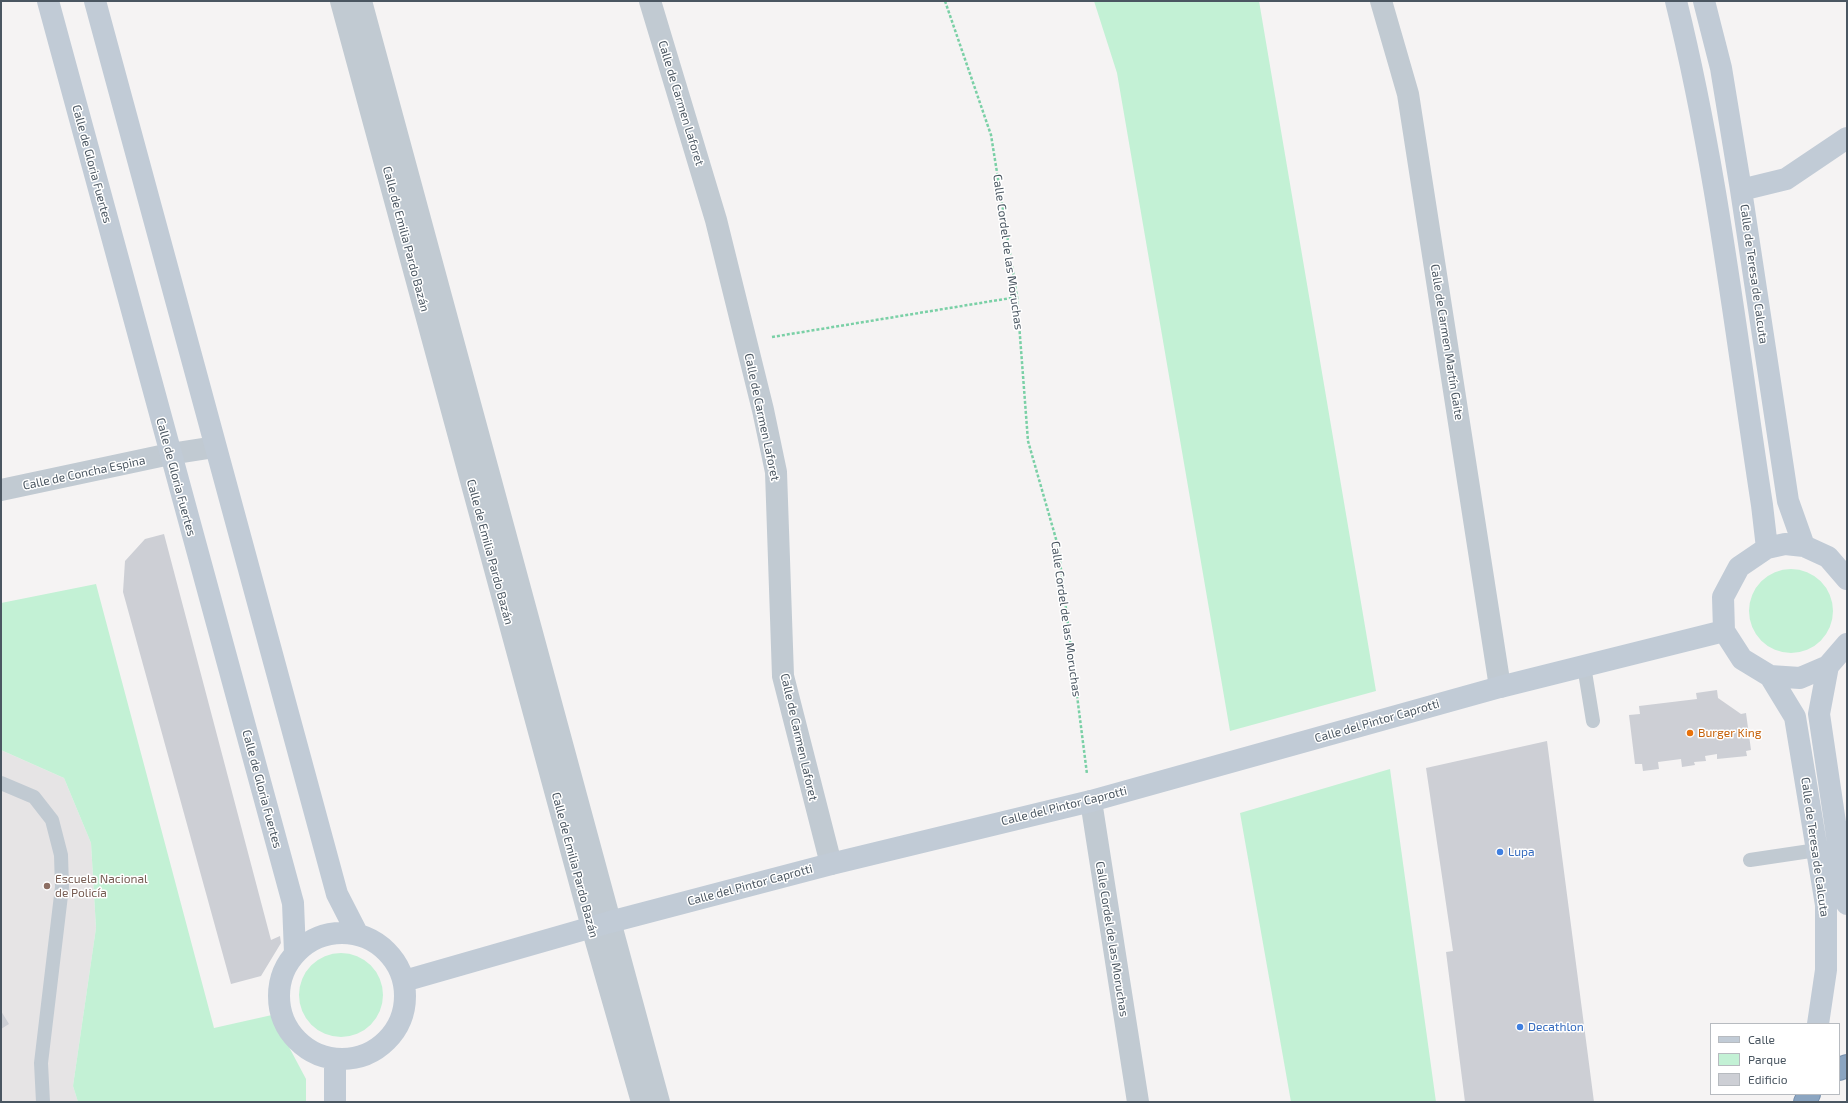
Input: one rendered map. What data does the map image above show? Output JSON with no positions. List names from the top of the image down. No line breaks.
{"streets":{"street":["Calle de Carmen Laforet","Calle de Gloria Fuertes","Calle de Emilia Pardo Bazán","Calle Cordel de las Moruchas","Calle de Teresa de Calcuta","Calle de Carmen Martín Gaite","Calle de Concha Espina","Calle del Pintor Caprotti"]},"crossings":[["Calle de Carmen Laforet","Calle del Pintor Caprotti"],["Calle de Gloria Fuertes","Calle de Concha Espina"],["Calle de Gloria Fuertes","Calle del Pintor Caprotti"],["Calle de Emilia Pardo Bazán","Calle del Pintor Caprotti"],["Calle Cordel de las Moruchas","Calle del Pintor Caprotti"],["Calle de Carmen Martín Gaite","Calle del Pintor Caprotti"]],"places":["Burger King","Lupa","Escuela Nacional de Policía","Decathlon"],"legend":["Calle","Parque","Edificio"]}
